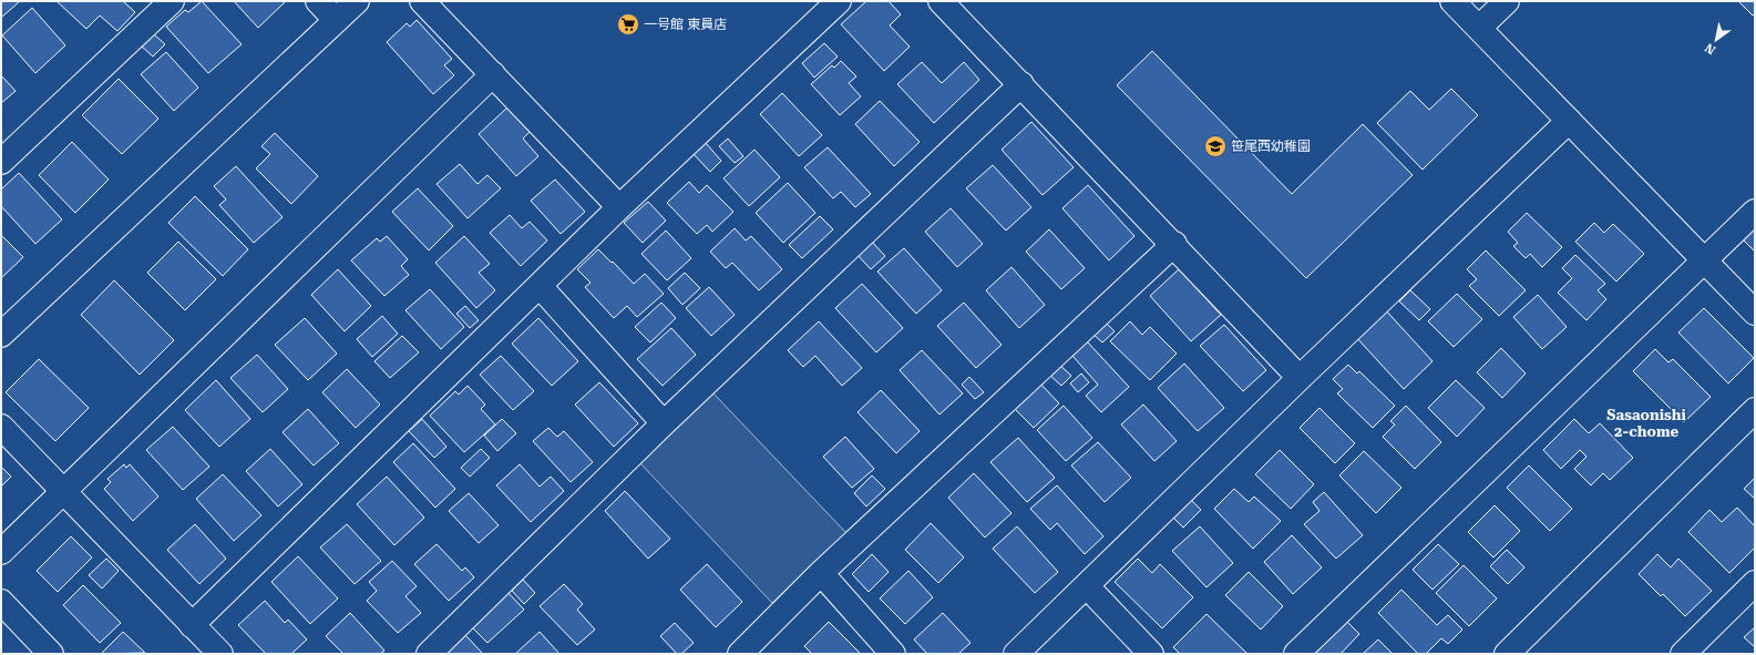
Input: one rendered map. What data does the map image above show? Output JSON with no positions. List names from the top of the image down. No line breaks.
{"districts":["Sasaonishi 2-chome"],"places":{"supermarket":["一号館 東員店"],"school or university":["笹尾西幼稚園"]},"north":"bottom left"}
